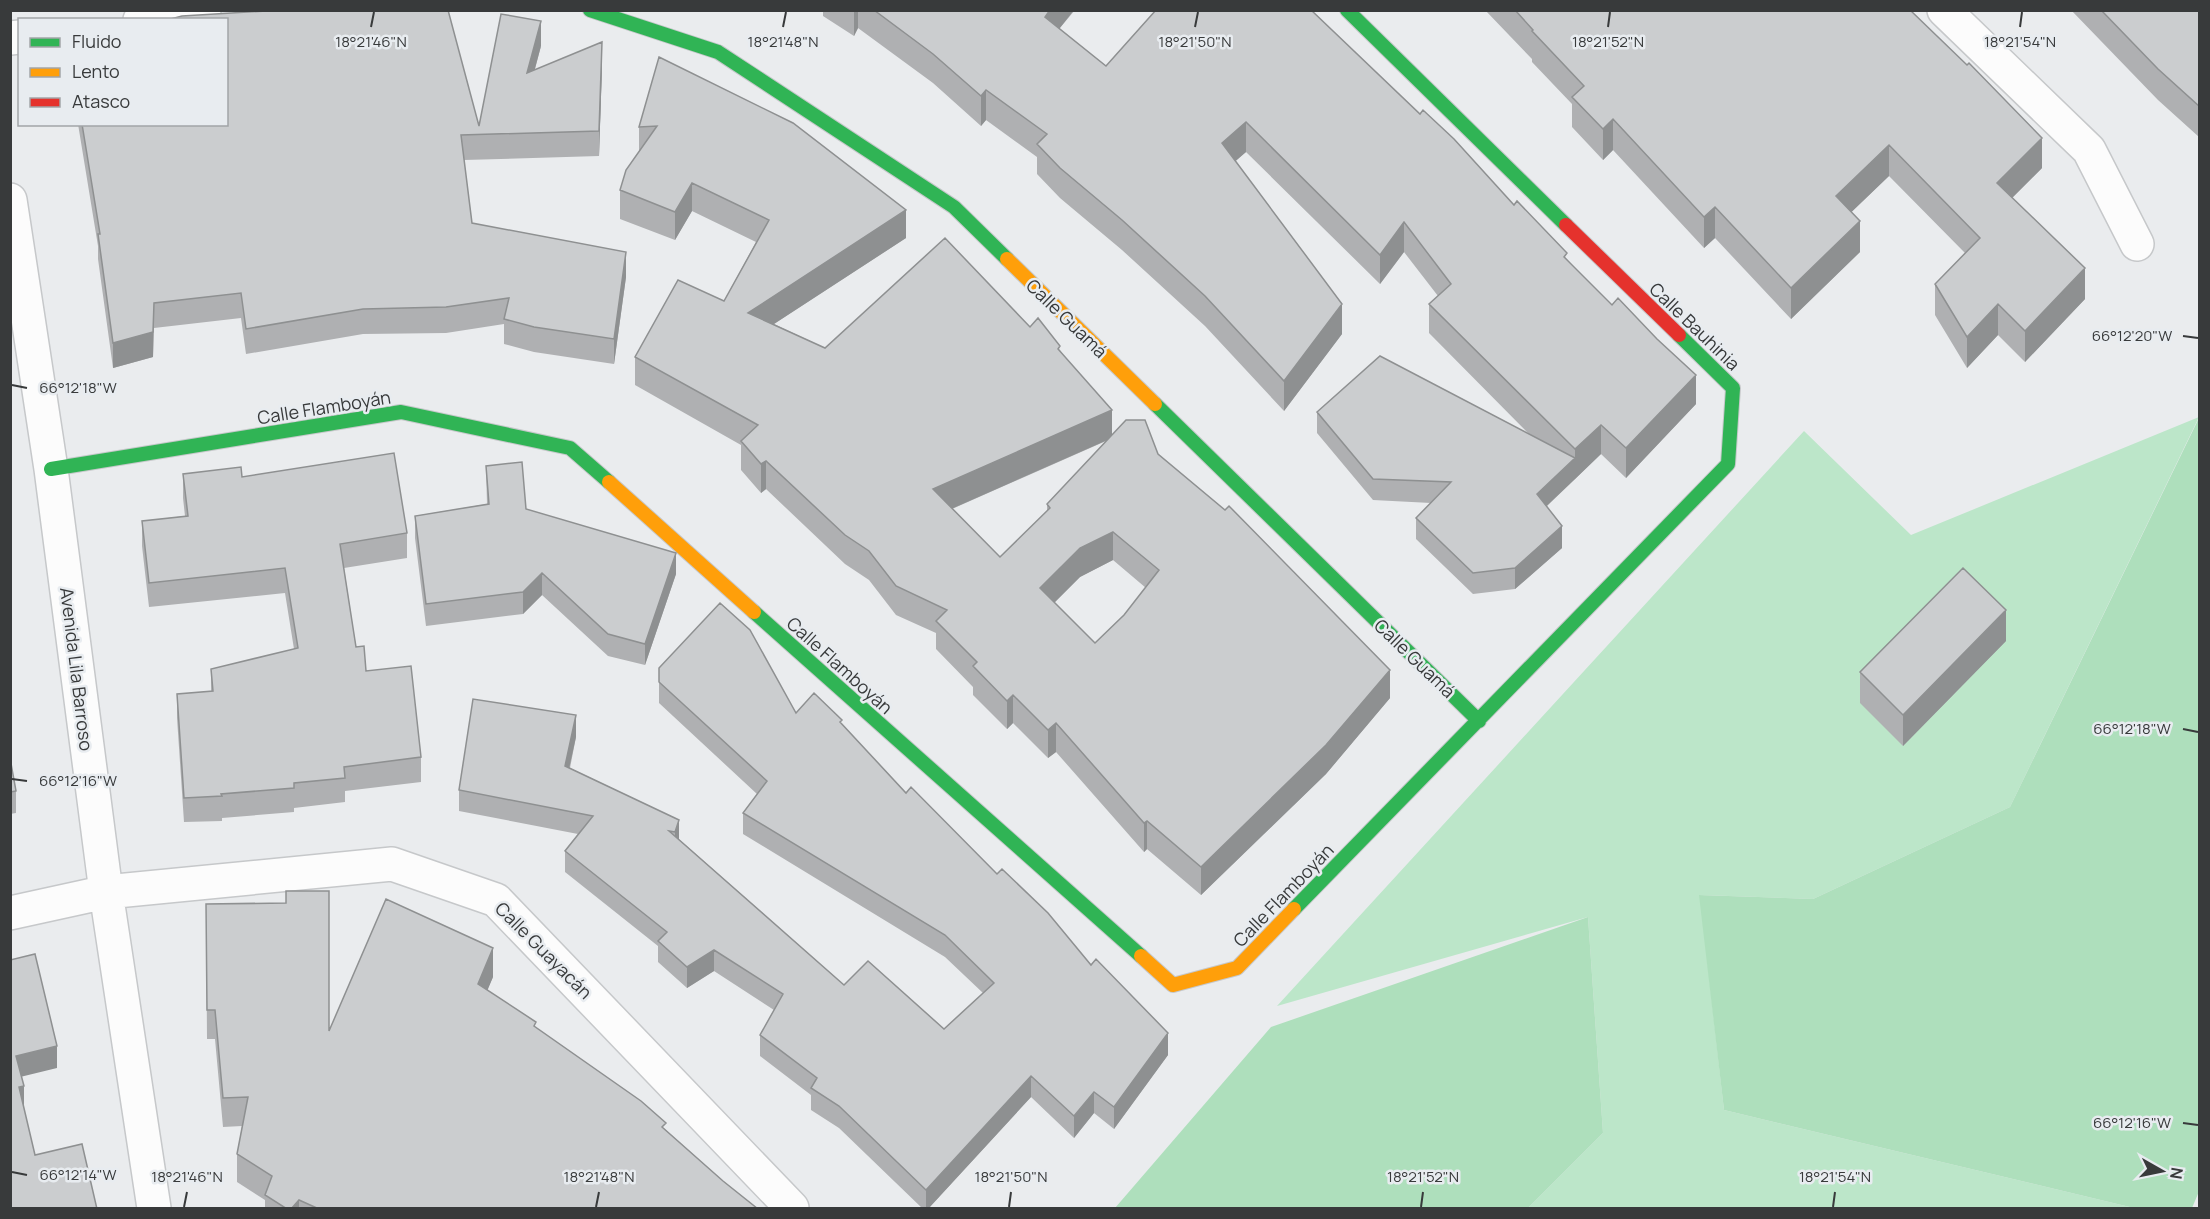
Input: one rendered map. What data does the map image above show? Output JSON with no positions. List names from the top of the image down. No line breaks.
{"streets":{"street":["Calle Guamá","Calle Bauhinia","Calle Flamboyán","Avenida Lila Barroso","Calle Guayacán"]},"crossings":[["Calle Guamá","Calle Bauhinia"],["Calle Guamá","Calle Flamboyán"],["Calle Bauhinia","Calle Flamboyán"],["Calle Flamboyán","Avenida Lila Barroso"],["Avenida Lila Barroso","Calle Guayacán"]],"legend":["Fluido","Lento","Atasco"],"north":"right","coordinates":["18°21'46\"N","18°21'48\"N","18°21'50\"N","18°21'52\"N","18°21'54\"N","66°12'20\"W","66°12'18\"W","66°12'16\"W","66°12'14\"W"]}
